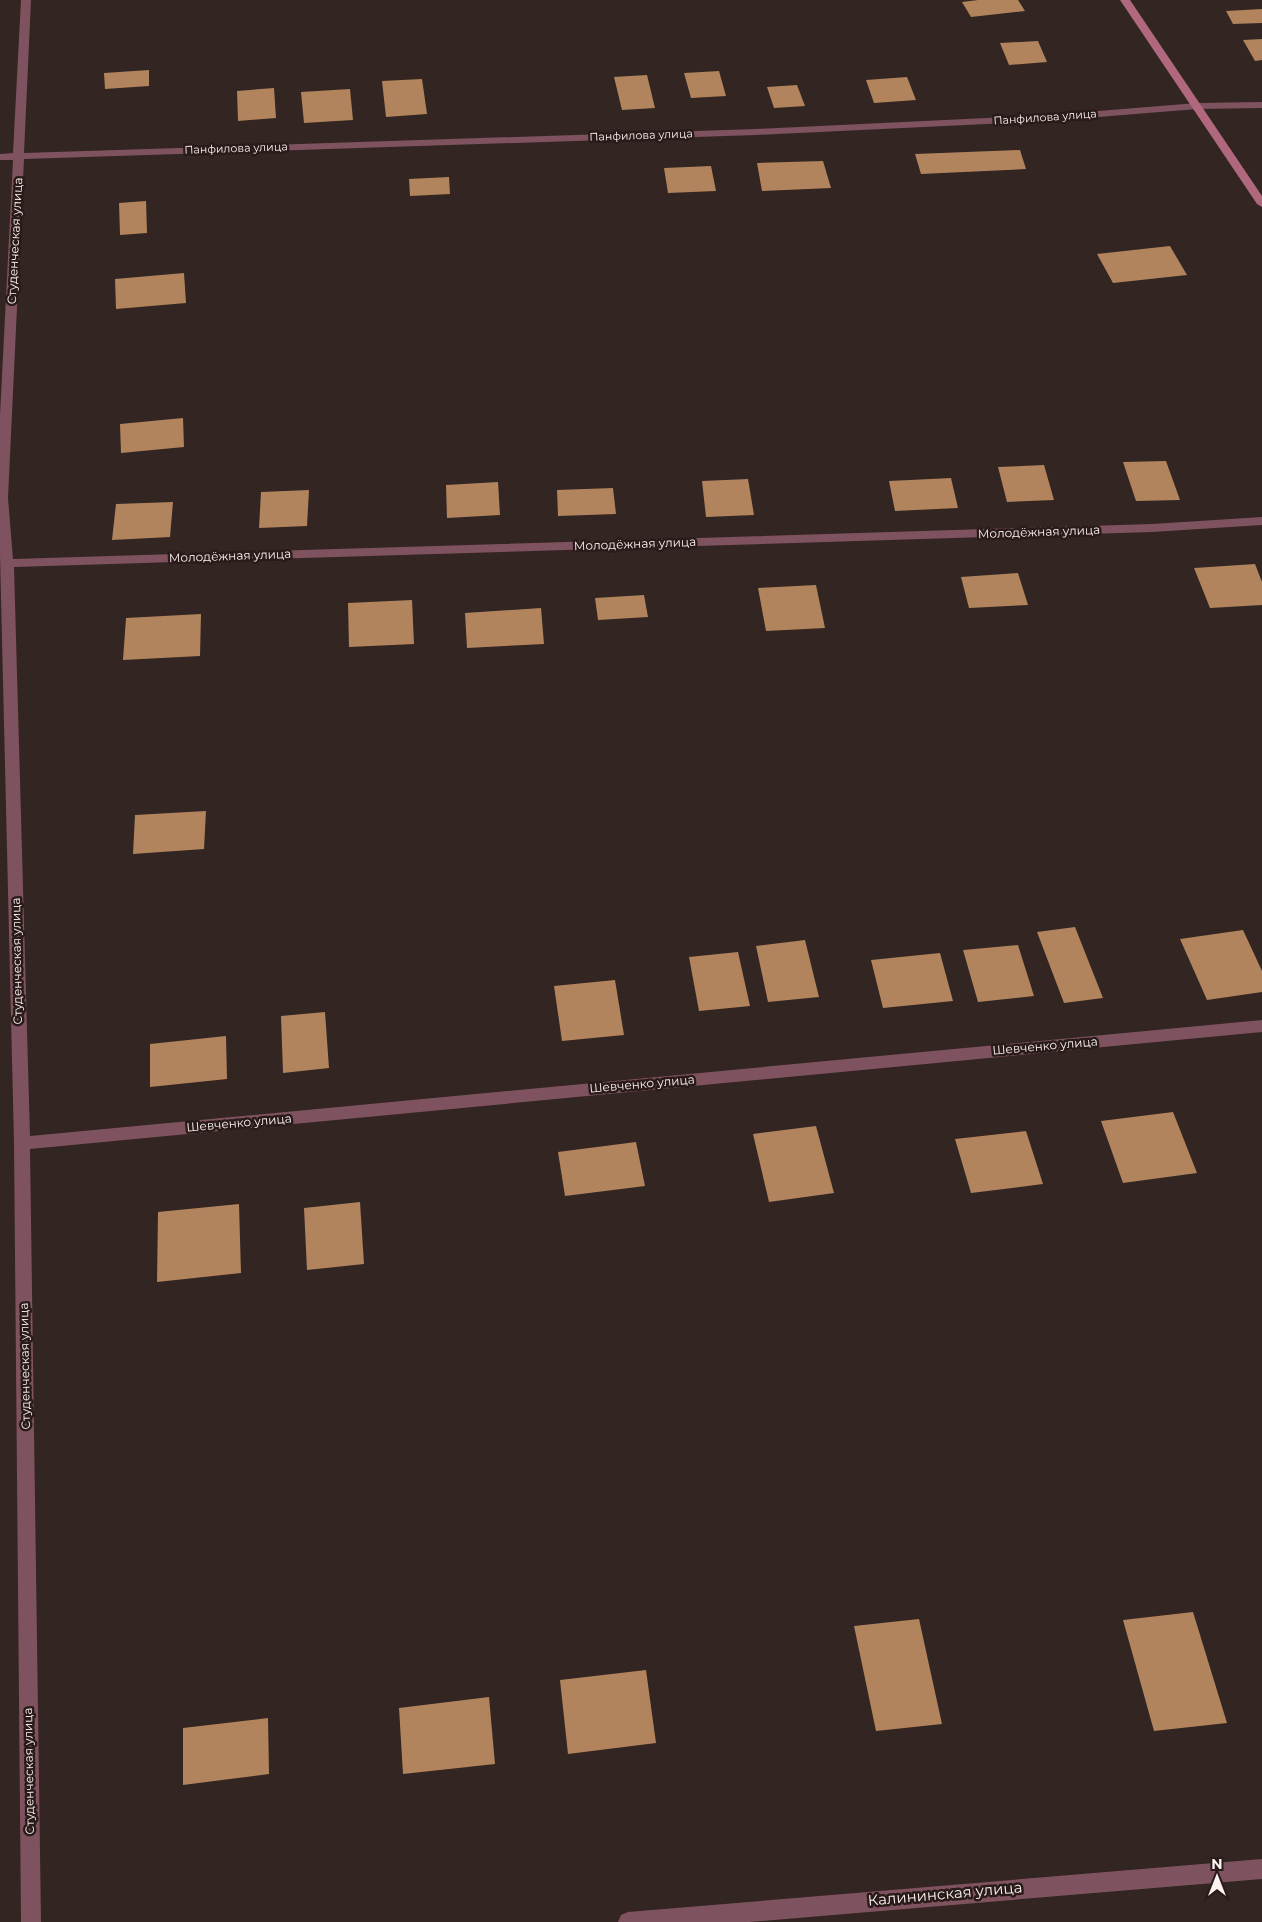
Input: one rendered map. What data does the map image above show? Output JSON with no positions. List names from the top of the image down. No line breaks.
{"streets":{"street":["Панфилова улица","Студенческая улица","Молодёжная улица","Шевченко улица","Калининская улица"]},"crossings":[["Панфилова улица","Студенческая улица"],["Студенческая улица","Молодёжная улица"],["Студенческая улица","Шевченко улица"]],"north":"top"}
